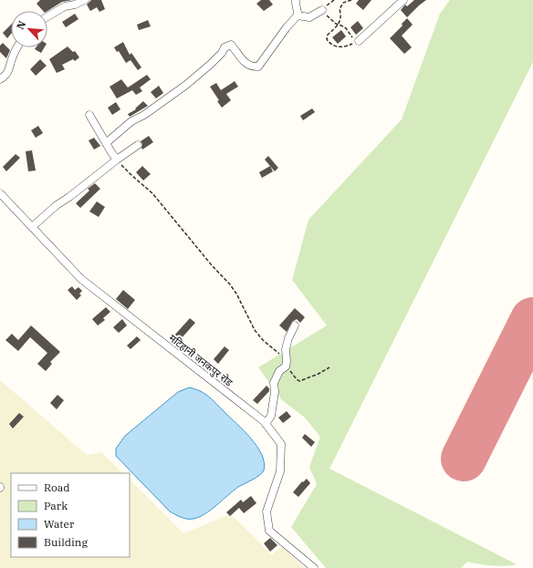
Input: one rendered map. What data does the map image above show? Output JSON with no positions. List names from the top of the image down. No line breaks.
{"streets":{"street":["मटिहानी जनकपुर रोड"]},"legend":["Road","Park","Water","Building"],"north":"top left"}
